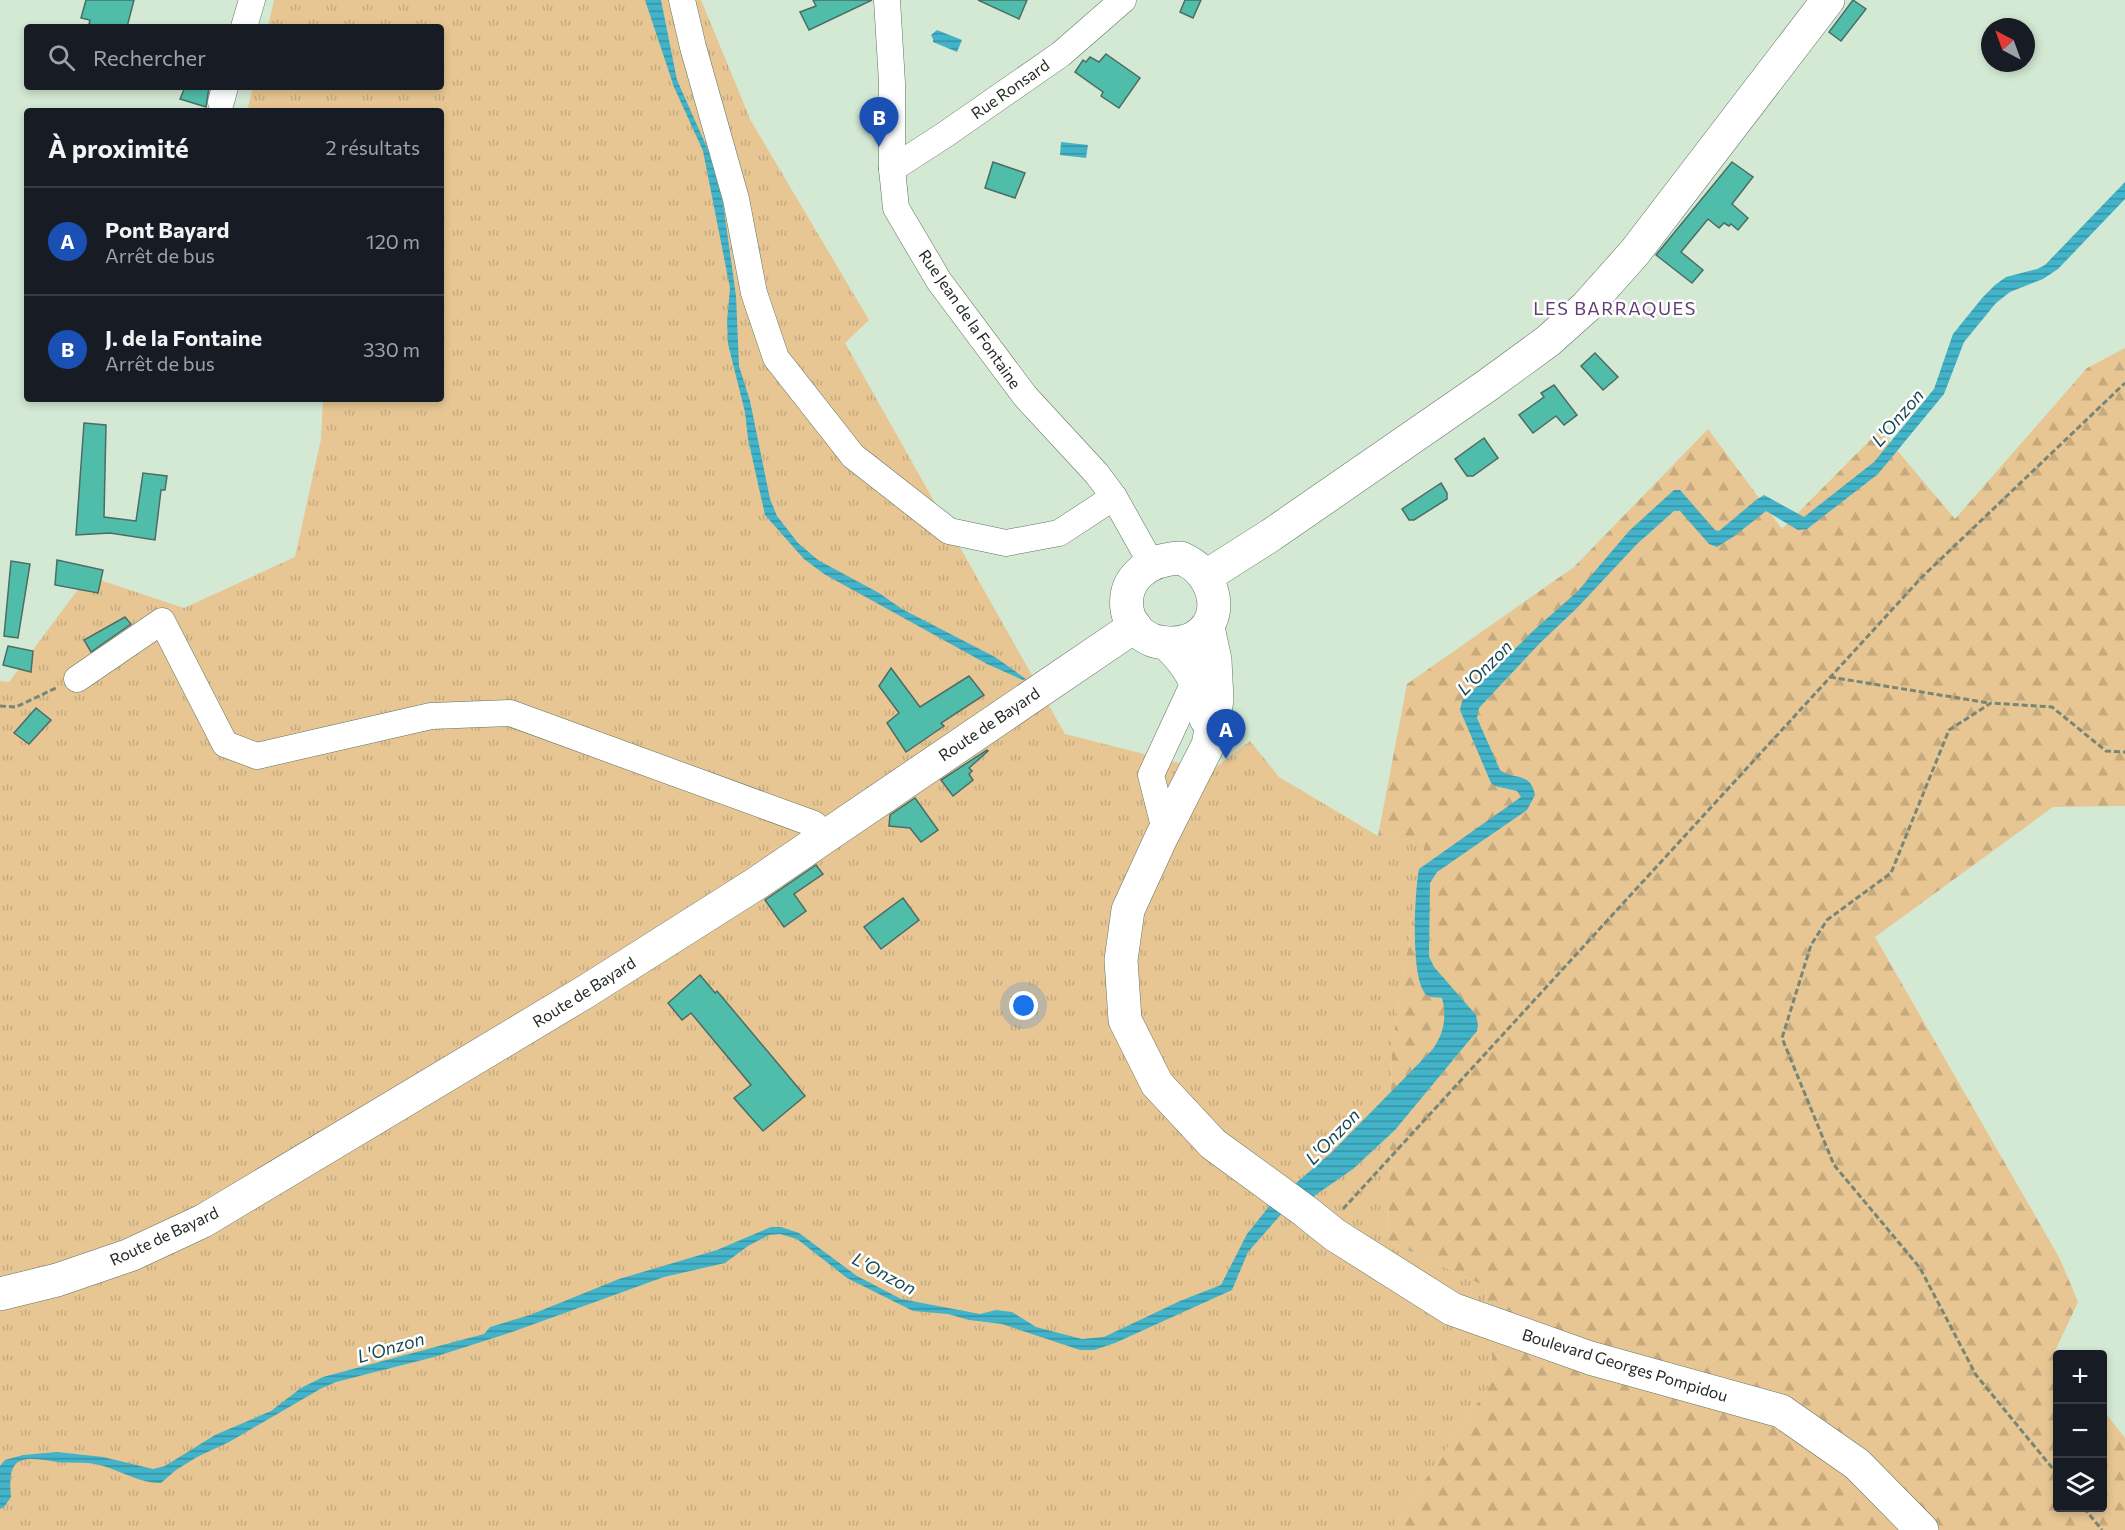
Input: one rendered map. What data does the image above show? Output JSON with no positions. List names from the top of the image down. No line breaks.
{"streets":{"main road":["Route de Bayard","Boulevard Georges Pompidou"],"street":["Rue Ronsard","Rue Jean de la Fontaine"]},"crossings":[["Rue Ronsard","Rue Jean de la Fontaine"],["Rue Jean de la Fontaine","Route de Bayard"],["Rue Jean de la Fontaine","Boulevard Georges Pompidou"],["Route de Bayard","Boulevard Georges Pompidou"]],"districts":["LES BARRAQUES"],"water":["L'Onzon"],"north":"top left","page":{"search":"Rechercher","pins":["B","A"],"heading":["À proximité","2 résultats"],"list":[{"mark":"A","name":"Pont Bayard","note":"Arrêt de bus","value":"120 m"},{"mark":"B","name":"J. de la Fontaine","note":"Arrêt de bus","value":"330 m"}],"map_buttons":["+","−"]}}
